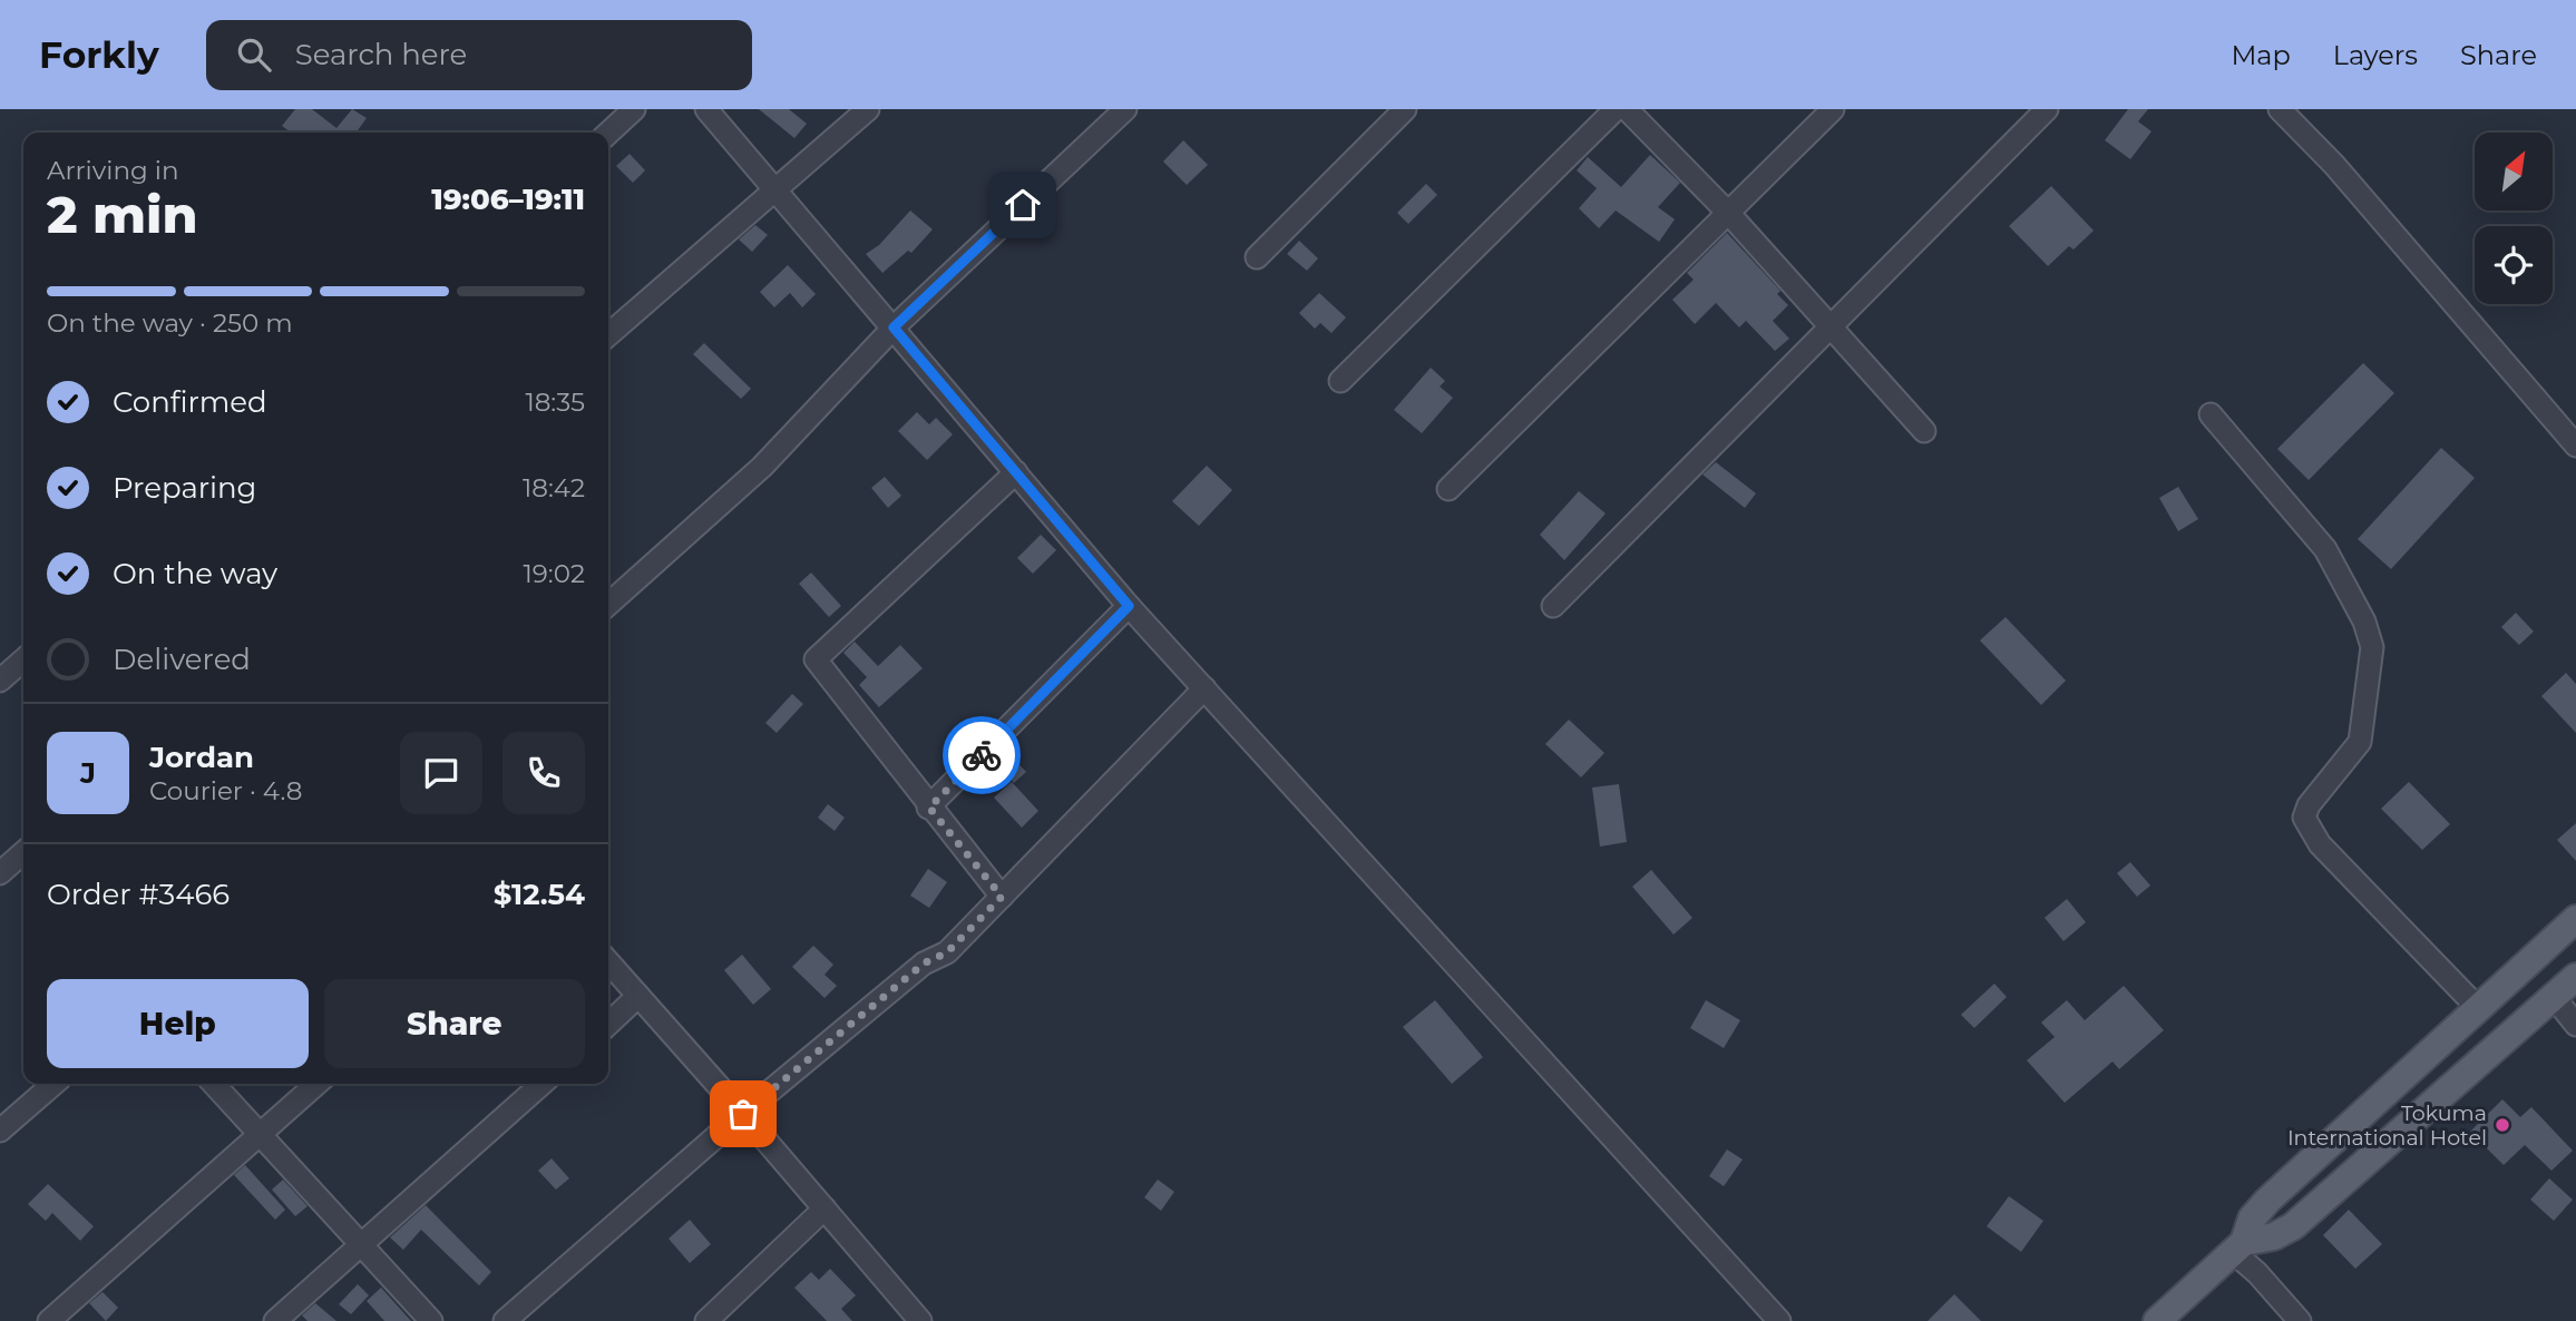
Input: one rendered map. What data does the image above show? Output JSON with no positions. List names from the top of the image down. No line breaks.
{"places":["Tokuma International Hotel"],"north":"top right","page":{"header":"Forkly","search":"Search here","nav":["Map","Layers","Share"],"heading":["2 min","Arriving in","19:06–19:11"],"panel":["Jordan","Courier · 4.8","Order #3466","$12.54"],"bar":"On the way · 250 m","list":[["Confirmed","18:35"],["Preparing","18:42"],["On the way","19:02"],"Delivered"],"round":"J","buttons":["Help","Share"]}}
